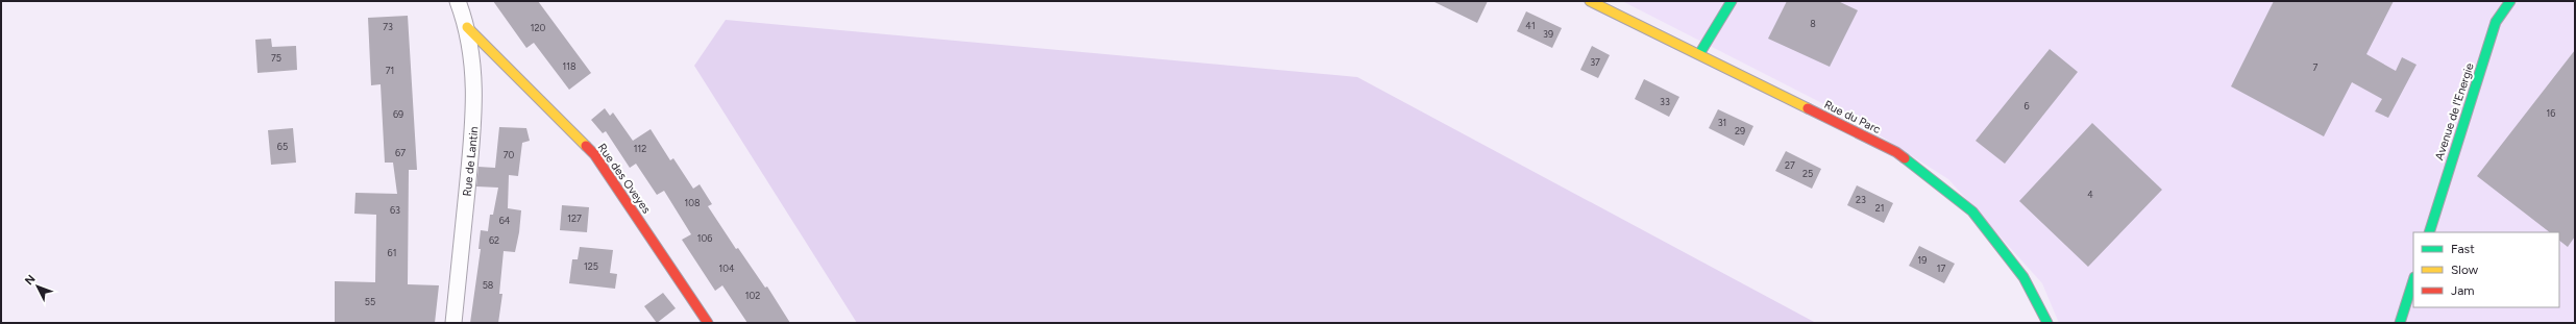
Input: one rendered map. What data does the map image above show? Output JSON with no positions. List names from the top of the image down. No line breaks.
{"streets":{"street":["Avenue de l'Energie","Rue du Parc","Rue de Lantin","Rue des Oveyes"]},"crossings":[["Rue de Lantin","Rue des Oveyes"]],"house_numbers":["8","41","73","120","39","75","37","118","7","71","33","6","16","69","31","29","65","112","67","70","27","25","4","23","108","21","63","127","64","106","62","61","19","125","104","17","58","102","55"],"legend":["Fast","Slow","Jam"],"north":"top left"}
